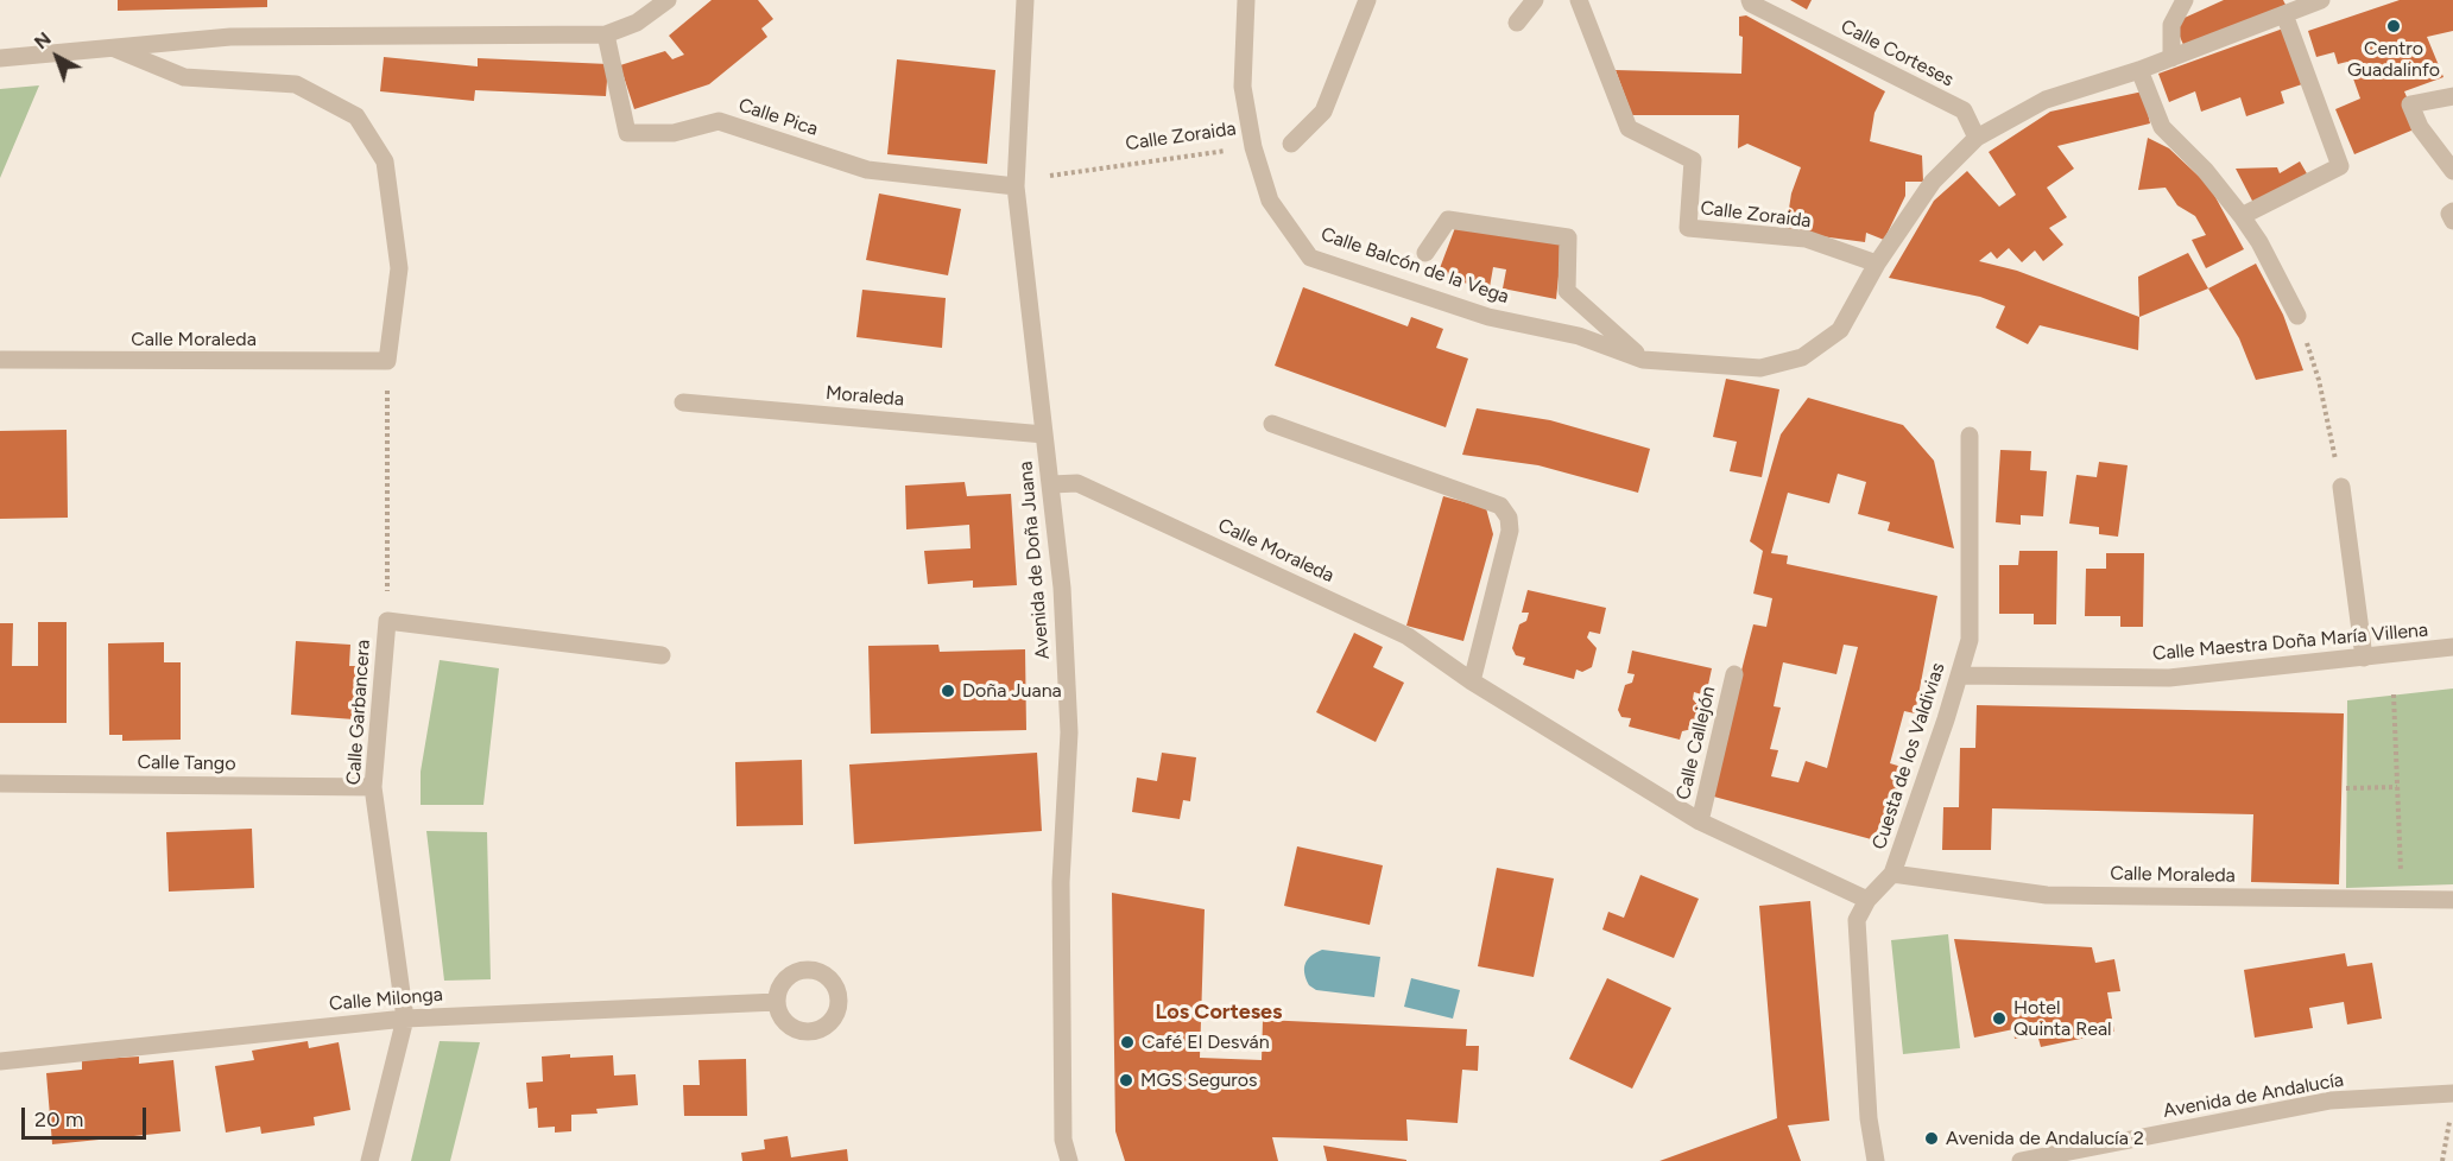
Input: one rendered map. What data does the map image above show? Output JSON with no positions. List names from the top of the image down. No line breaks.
{"streets":{"street":["Calle Corteses","Calle Pica","Calle Zoraida","Calle Balcón de la Vega","Calle Moraleda","Moraleda","Avenida de Doña Juana","Calle Maestra Doña María Villena","Calle Garbancera","Calle Callejón","Cuesta de los Valdivias","Calle Tango","Calle Milonga","Avenida de Andalucía"]},"crossings":[["Calle Corteses","Calle Balcón de la Vega"],["Calle Pica","Avenida de Doña Juana"],["Calle Zoraida","Calle Balcón de la Vega"],["Calle Moraleda","Avenida de Doña Juana"],["Calle Moraleda","Calle Callejón"],["Calle Moraleda","Cuesta de los Valdivias"],["Moraleda","Avenida de Doña Juana"],["Calle Maestra Doña María Villena","Cuesta de los Valdivias"],["Calle Garbancera","Calle Tango"],["Calle Garbancera","Calle Milonga"]],"districts":["Los Corteses"],"places":["Centro Guadalinfo","Doña Juana","Hotel Quinta Real","Café El Desván","MGS Seguros","Avenida de Andalucía 2"],"scale_bar":"20 m","north":"top left"}
